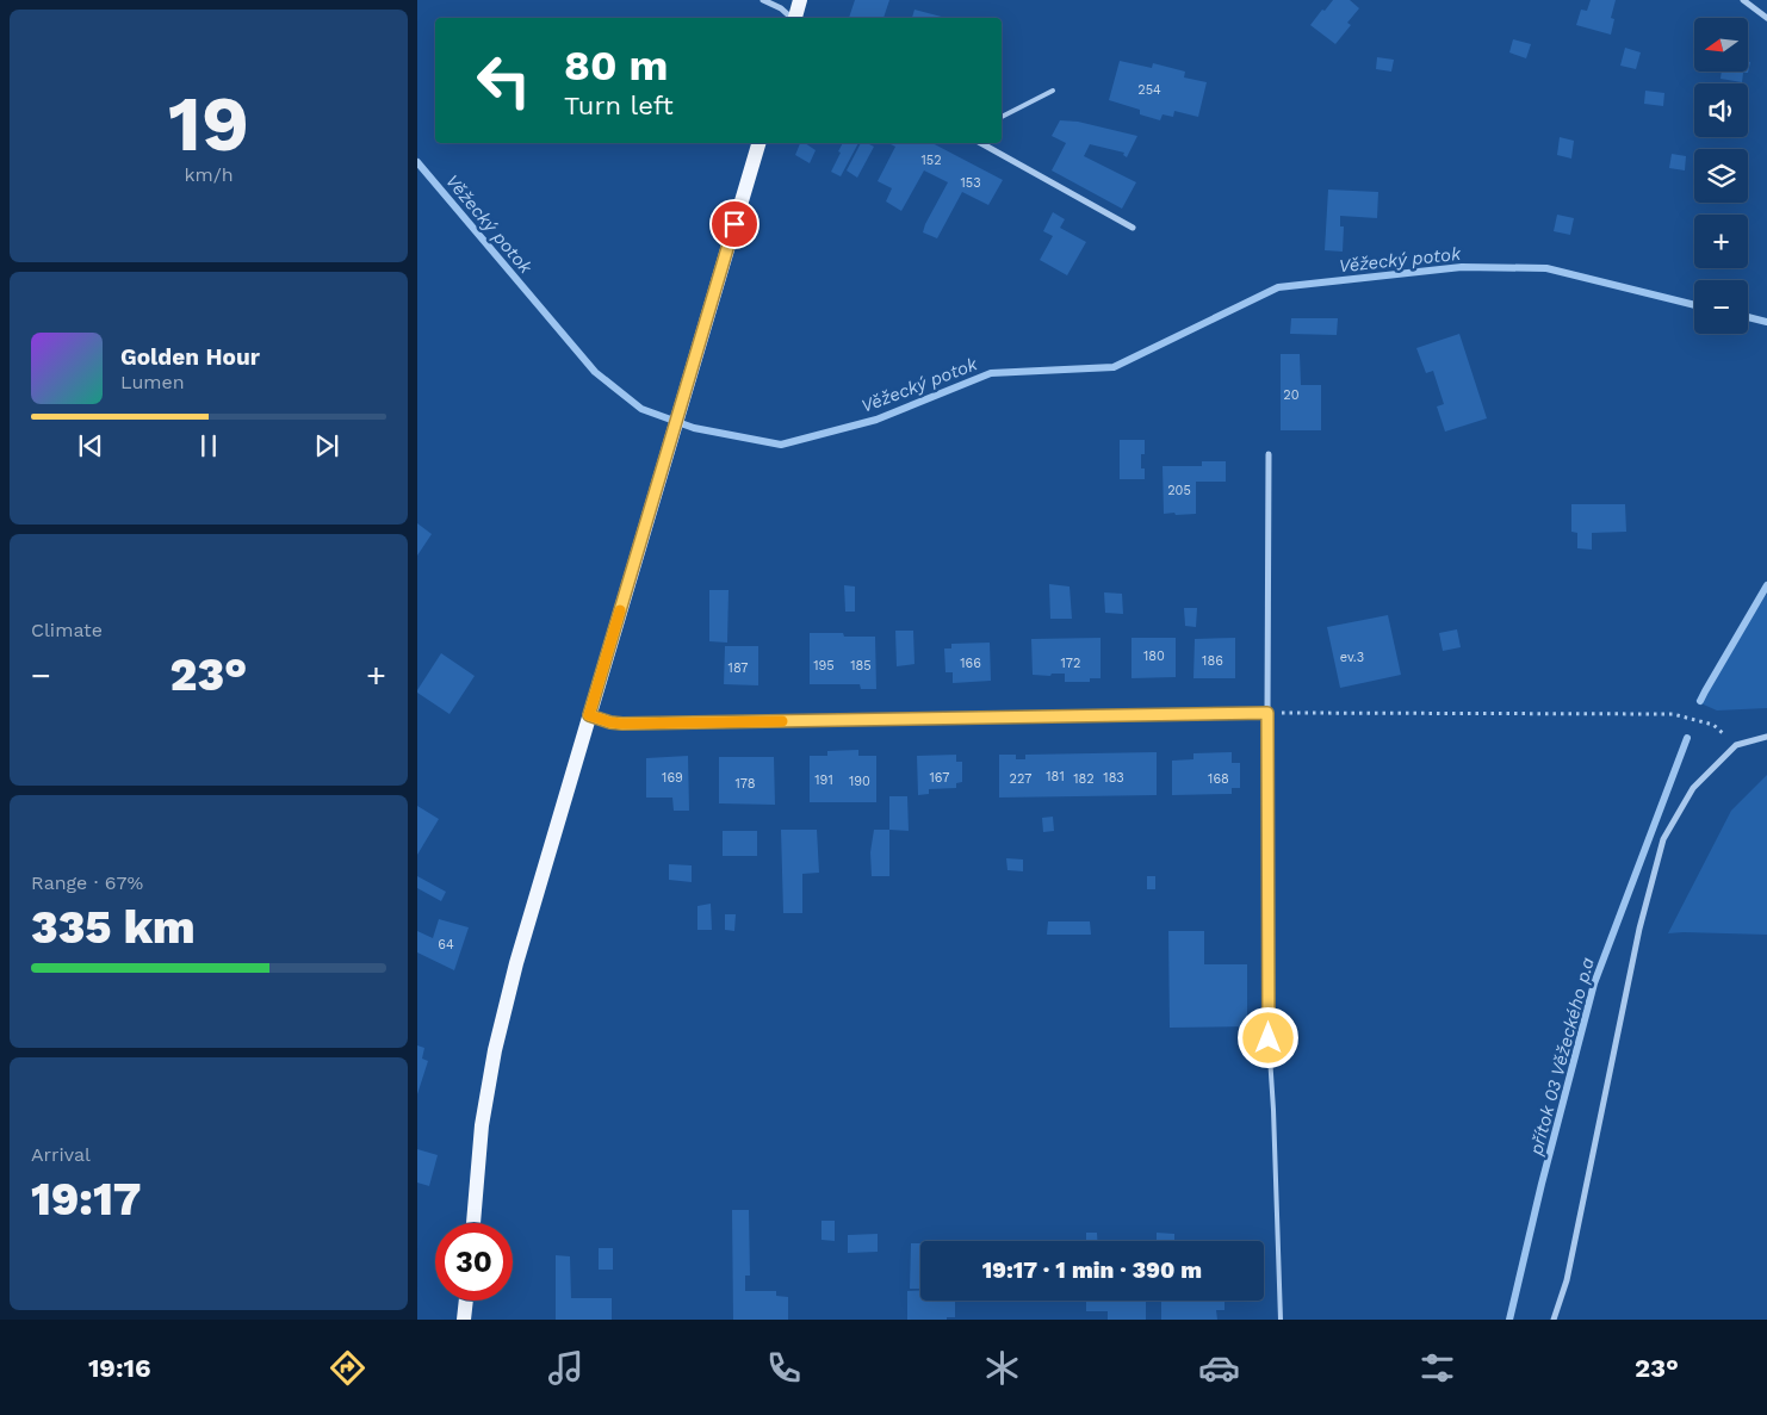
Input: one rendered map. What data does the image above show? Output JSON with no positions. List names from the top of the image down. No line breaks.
{"water":["Věžecký potok","přítok 03 Věžeckého p.a"],"house_numbers":["254","152","153","20","205","180","ev.3","186","166","172","195","185","187","181","169","167","183","227","182","168","191","190","178","64"],"north":"left","page":{"tile":[["19","km/h"],"Climate",["Range · 67%","335 km"],["Arrival","19:17"]],"map_buttons":["+","−"],"turn":["80 m","Turn left"],"song":["Golden Hour","Lumen"],"heat":["−","23°","+"],"limit":"30","trip":"19:17 · 1 min · 390 m","tabs":["19:16","23°"]}}
